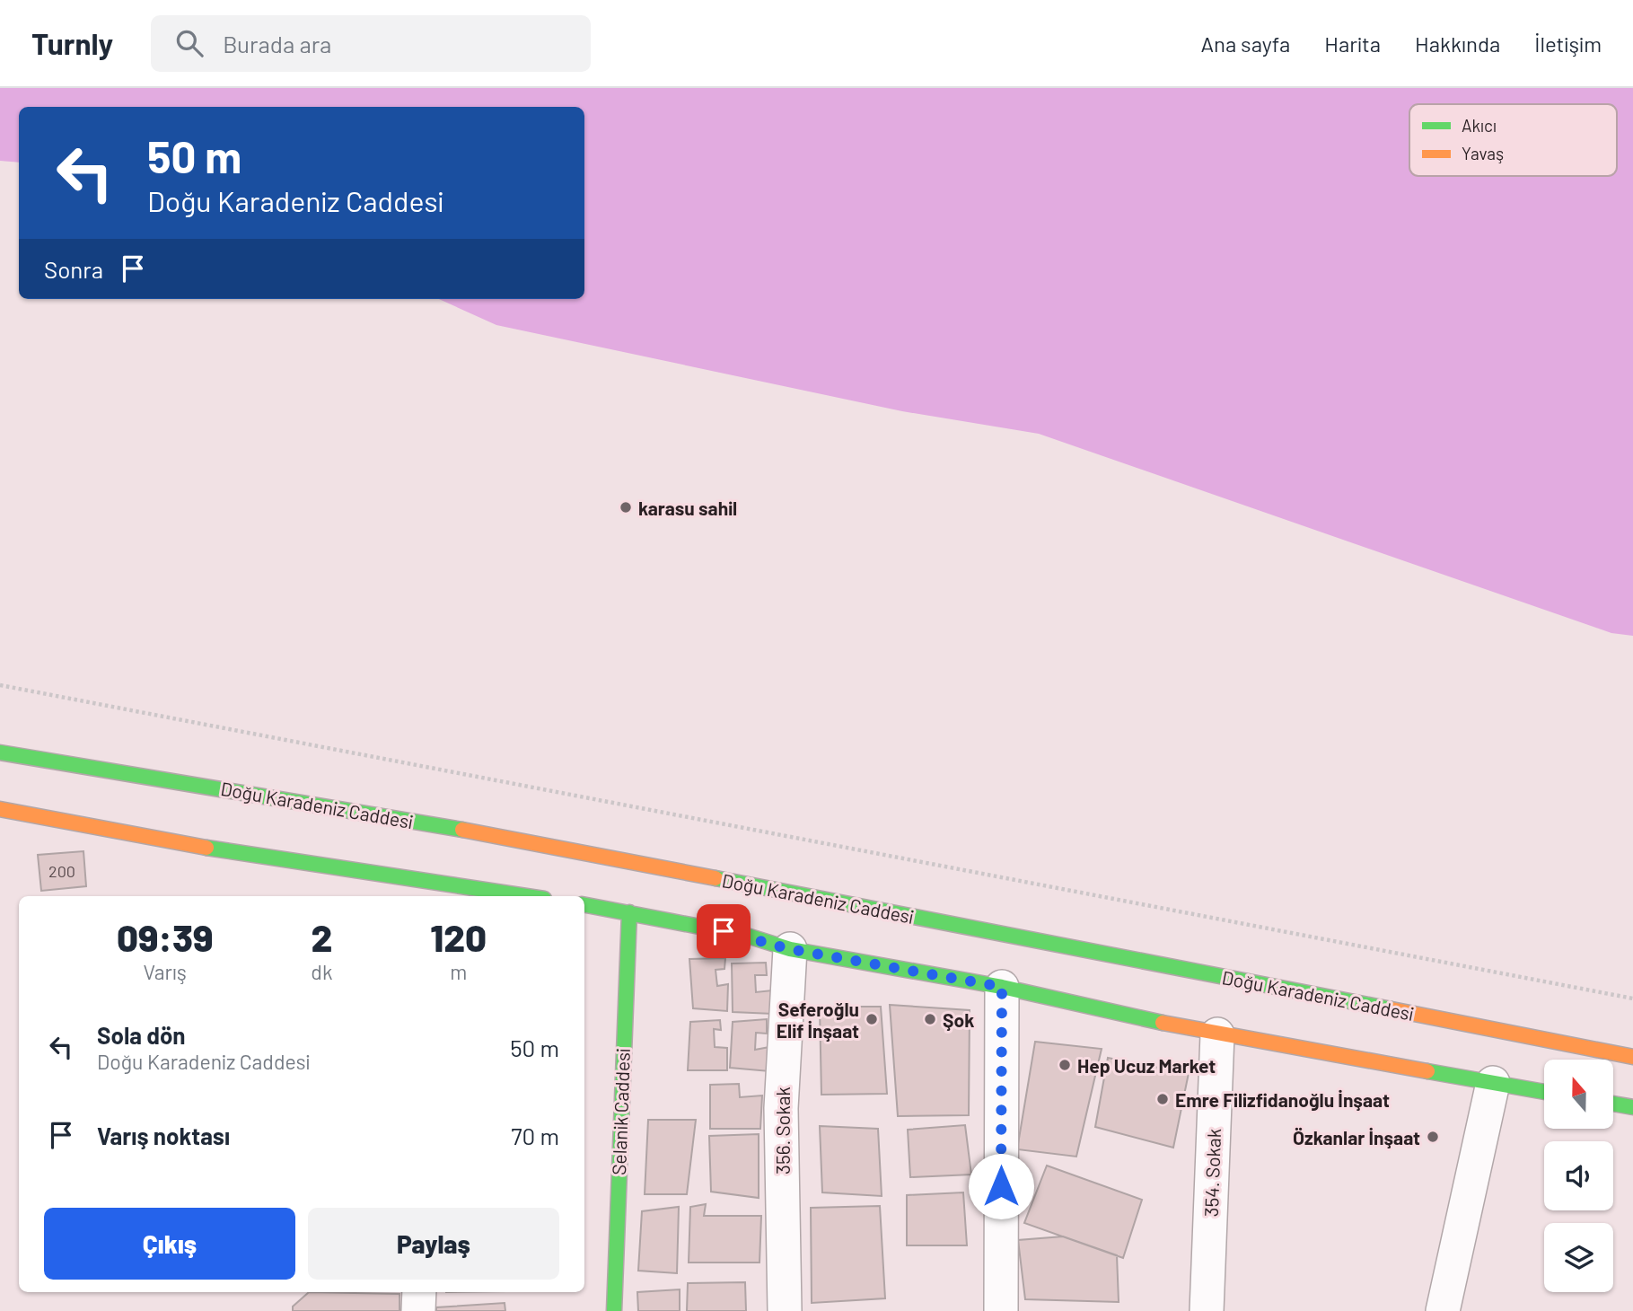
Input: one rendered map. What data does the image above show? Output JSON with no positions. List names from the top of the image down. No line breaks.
{"streets":{"main road":["Doğu Karadeniz Caddesi","Selanik Caddesi"],"street":["356. Sokak","354. Sokak"]},"places":["karasu sahil","Seferoğlu Elif İnşaat","Şok","Hep Ucuz Market","Emre Filizfidanoğlu İnşaat","Özkanlar İnşaat"],"house_numbers":["200"],"legend":["Akıcı","Yavaş"],"north":"top","page":{"header":"Turnly","search":"Burada ara","nav":["Ana sayfa","Harita","Hakkında","İletişim"],"turn":["50 m","Doğu Karadeniz Caddesi"],"then":"Sonra","eta":["09:39","Varış","2","dk","120","m"],"list":[{"name":"Sola dön","note":"Doğu Karadeniz Caddesi","value":"50 m"},{"name":"Varış noktası","value":"70 m"}],"buttons":["Çıkış","Paylaş"]}}
